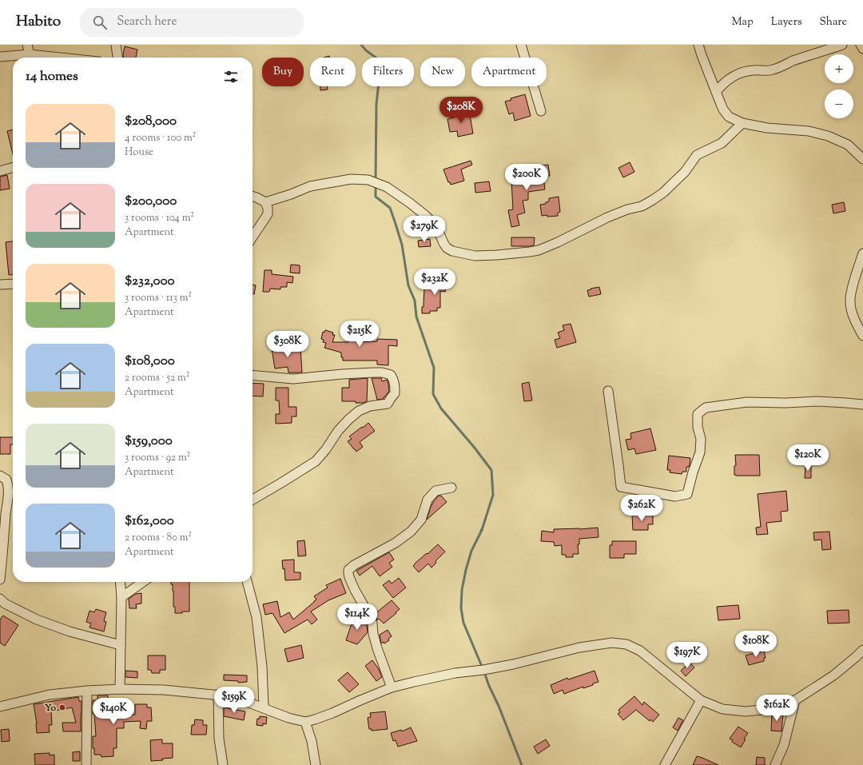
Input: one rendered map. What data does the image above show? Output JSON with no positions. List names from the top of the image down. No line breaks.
{"places":["Yo"],"page":{"header":"Habito","search":"Search here","nav":["Map","Layers","Share"],"map_buttons":["+","−"],"chip":["Buy","Rent","Filters","New","Apartment"],"heading":"14 homes","list":[{"name":"$208,000","note":"4 rooms · 100 m² · House"},{"name":"$200,000","note":"3 rooms · 104 m² · Apartment"},{"name":"$232,000","note":"3 rooms · 113 m² · Apartment"},{"name":"$108,000","note":"2 rooms · 52 m² · Apartment"},{"name":"$159,000","note":"3 rooms · 92 m² · Apartment"},{"name":"$162,000","note":"2 rooms · 80 m² · Apartment"}],"price":["$208K","$200K","$279K","$232K","$215K","$308K","$120K","$262K","$114K","$108K","$197K","$159K","$162K","$140K"]}}
